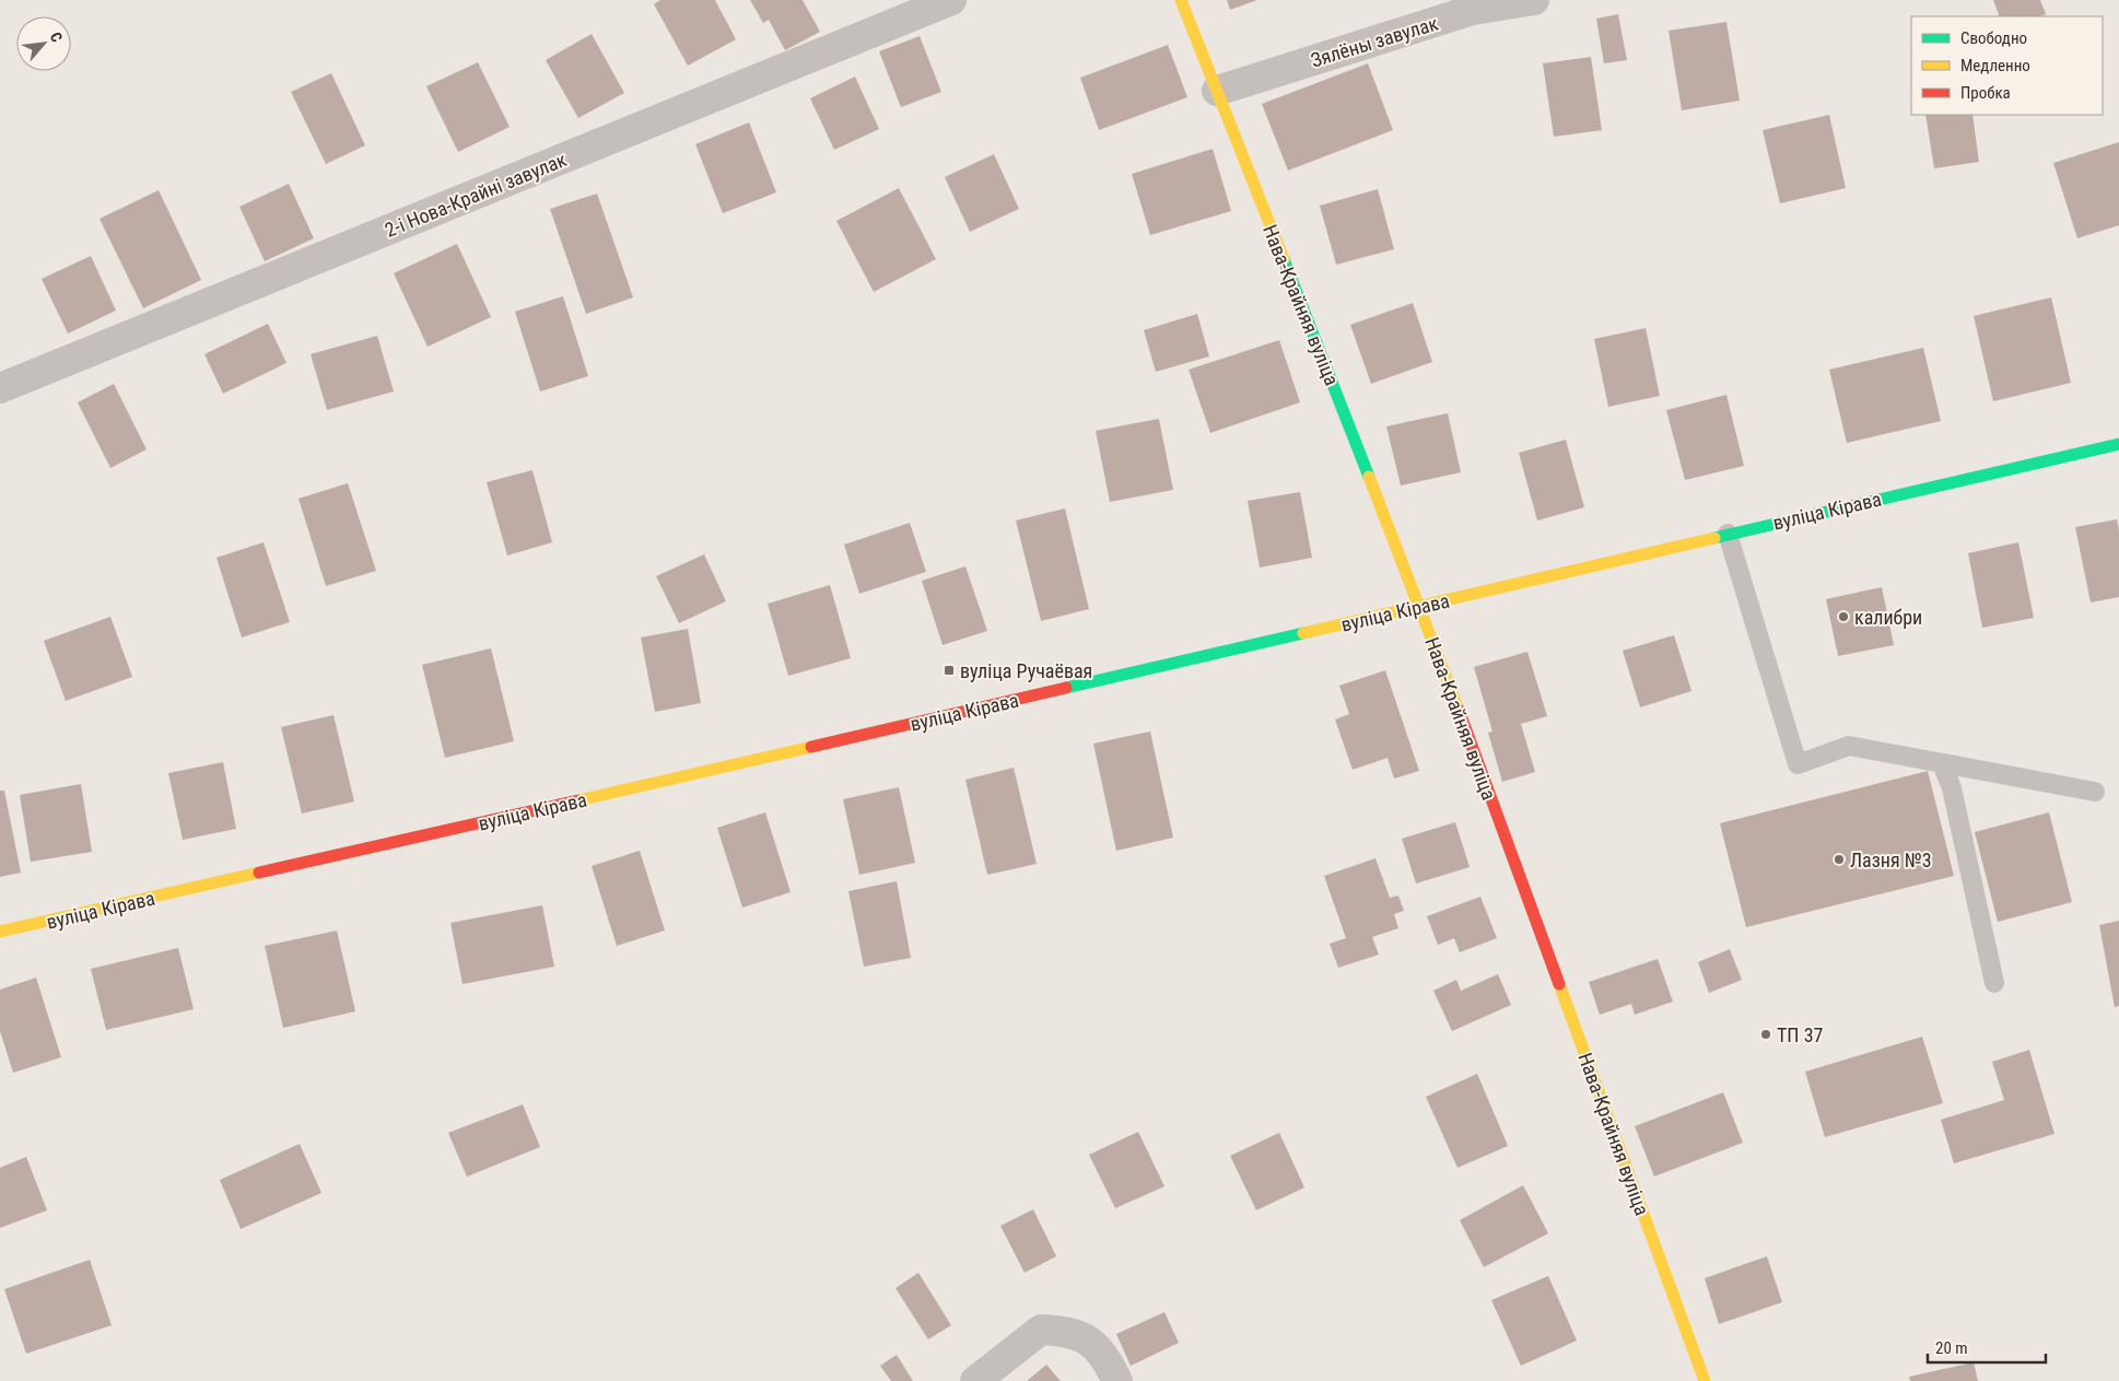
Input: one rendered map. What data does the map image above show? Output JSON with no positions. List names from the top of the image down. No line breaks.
{"streets":{"main road":["Нава-Крайняя вуліца","вуліца Кірава"],"street":["Зялёны завулак","2-і Нова-Крайні завулак"]},"crossings":[["Зялёны завулак","Нава-Крайняя вуліца"],["Нава-Крайняя вуліца","вуліца Кірава"]],"places":{"other":["калибри","Лазня №3","ТП 37"],"transit":["вуліца Ручаёвая"]},"legend":["Свободно","Медленно","Пробка"],"scale_bar":"20 m","north":"top right"}
